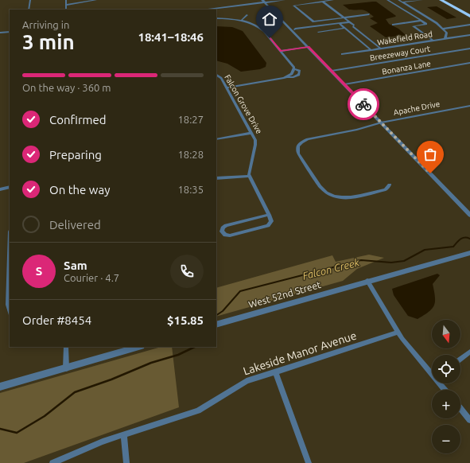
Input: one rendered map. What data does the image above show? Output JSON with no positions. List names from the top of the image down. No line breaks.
{"streets":{"street":["Wakefield Road","Breezeway Court","Bonanza Lane","Falcon Grove Drive","Apache Drive","West 52nd Street","Lakeside Manor Avenue"]},"water":["Falcon Creek"],"north":"bottom","page":{"heading":["3 min","Arriving in","18:41–18:46"],"panel":["Sam","Courier · 4.7","Order #8454","$15.85"],"bar":"On the way · 360 m","list":[["Confirmed","18:27"],["Preparing","18:28"],["On the way","18:35"],"Delivered"],"round":"S","map_buttons":["+","−"]}}
